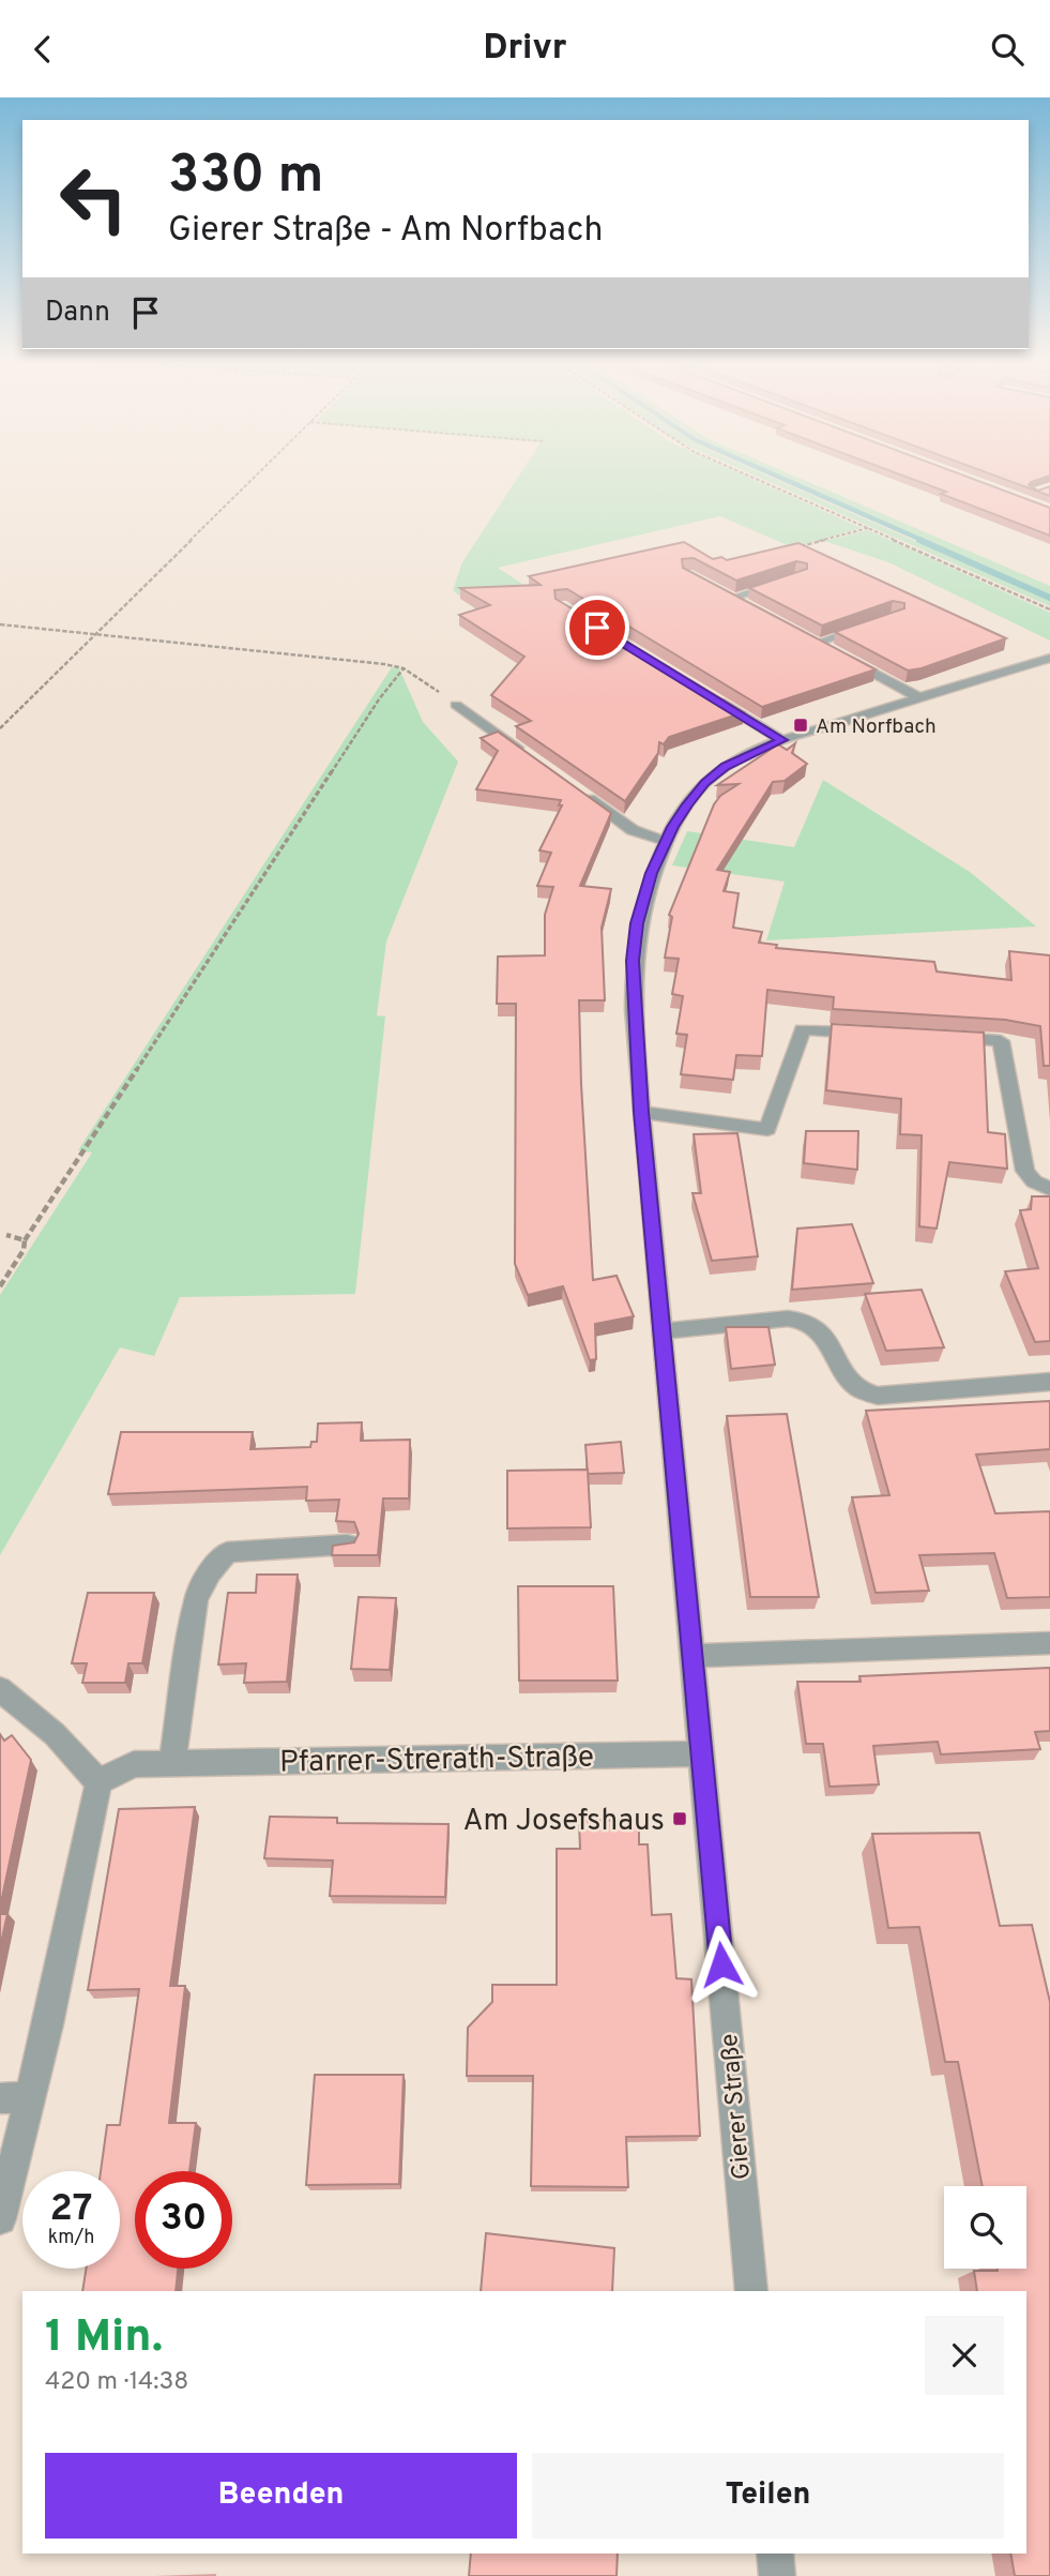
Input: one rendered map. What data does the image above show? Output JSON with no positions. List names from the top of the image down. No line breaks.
{"streets":{"street":["Pfarrer-Strerath-Straße","Gierer Straße"]},"crossings":[["Pfarrer-Strerath-Straße","Gierer Straße"]],"places":{"transit":["Am Norfbach","Am Josefshaus"]},"page":{"header":"Drivr","turn":["330 m","Gierer Straße - Am Norfbach"],"then":"Dann","speed":"27 km/h","limit":"30","heading":["1 Min.","420 m · 14:38"],"buttons":["Beenden","Teilen"]}}
